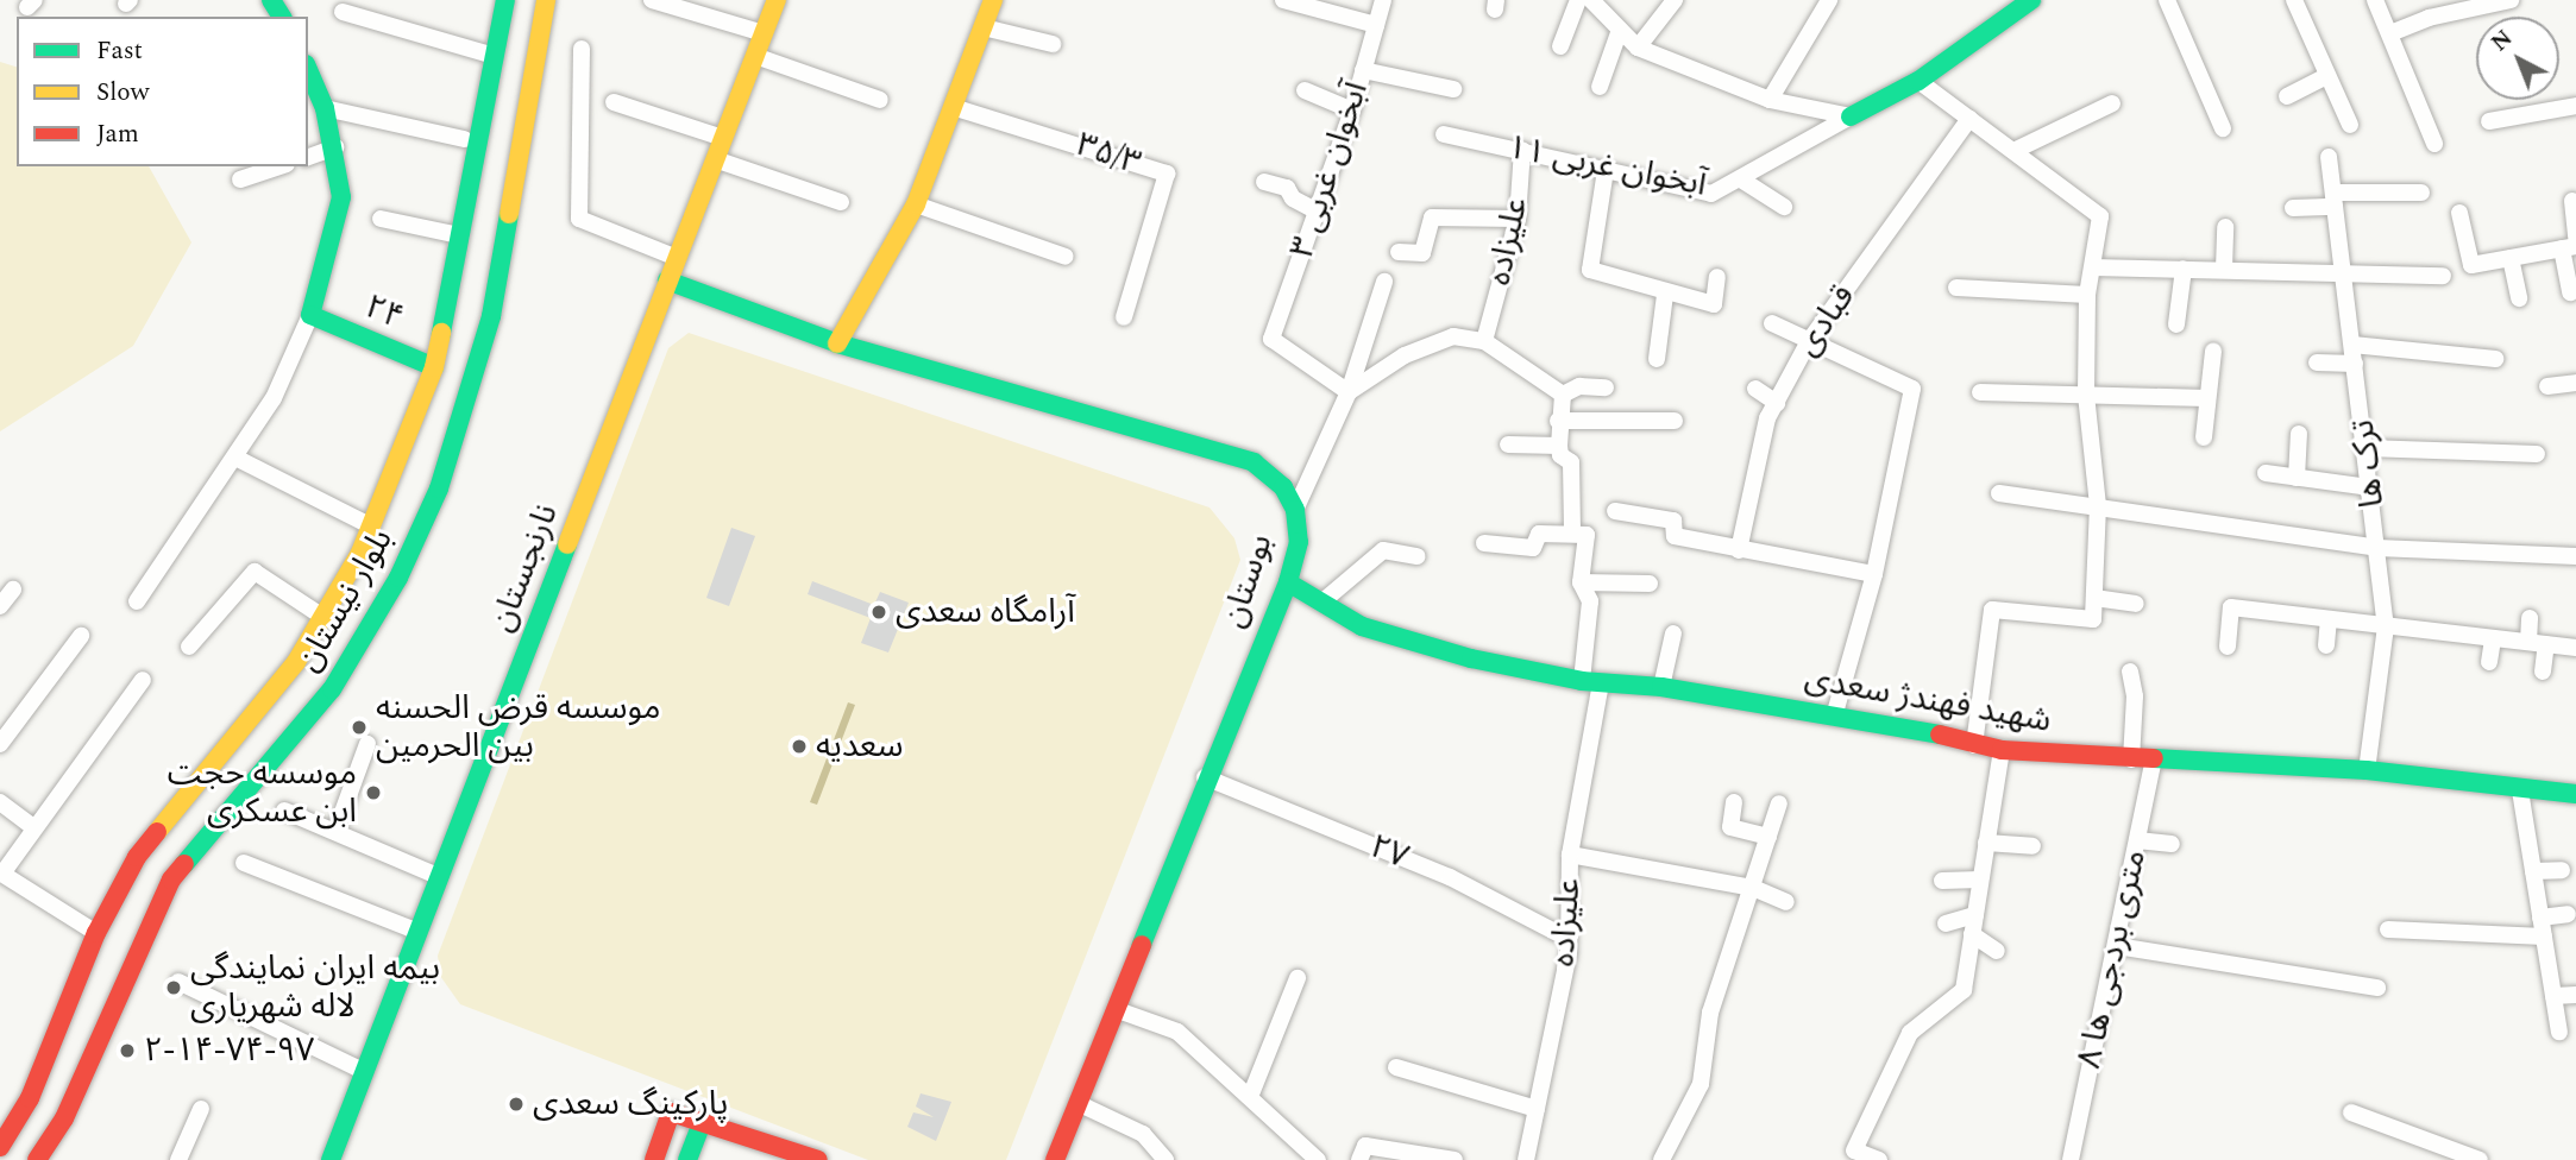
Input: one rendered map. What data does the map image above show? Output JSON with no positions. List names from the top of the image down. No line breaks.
{"streets":{"street":["۳۵/۳","آبخوان غربی ۱۱","آبخوان غربی ۳","علیزاده","۲۴","قبادی","ترک ها","نارنجستان","بوستان","بلوار نیستان","شهید فهندژ سعدی","۲۷","۸ متری بردجی ها"]},"crossings":[["آبخوان غربی ۱۱","علیزاده"],["علیزاده","شهید فهندژ سعدی"],["علیزاده","۲۷"],["۲۴","بلوار نیستان"],["ترک ها","شهید فهندژ سعدی"],["نارنجستان","بوستان"],["بوستان","شهید فهندژ سعدی"],["بوستان","۲۷"],["شهید فهندژ سعدی","۸ متری بردجی ها"]],"places":["آرامگاه سعدی","موسسه قرض الحسنه بین الحرمین","سعدیه","موسسه حجت ابن عسکری","بیمه ایران نمایندگی لاله شهریاری","۲-۱۴-۷۴-۹۷","پارکینگ سعدی"],"legend":["Fast","Slow","Jam"],"north":"top left"}
